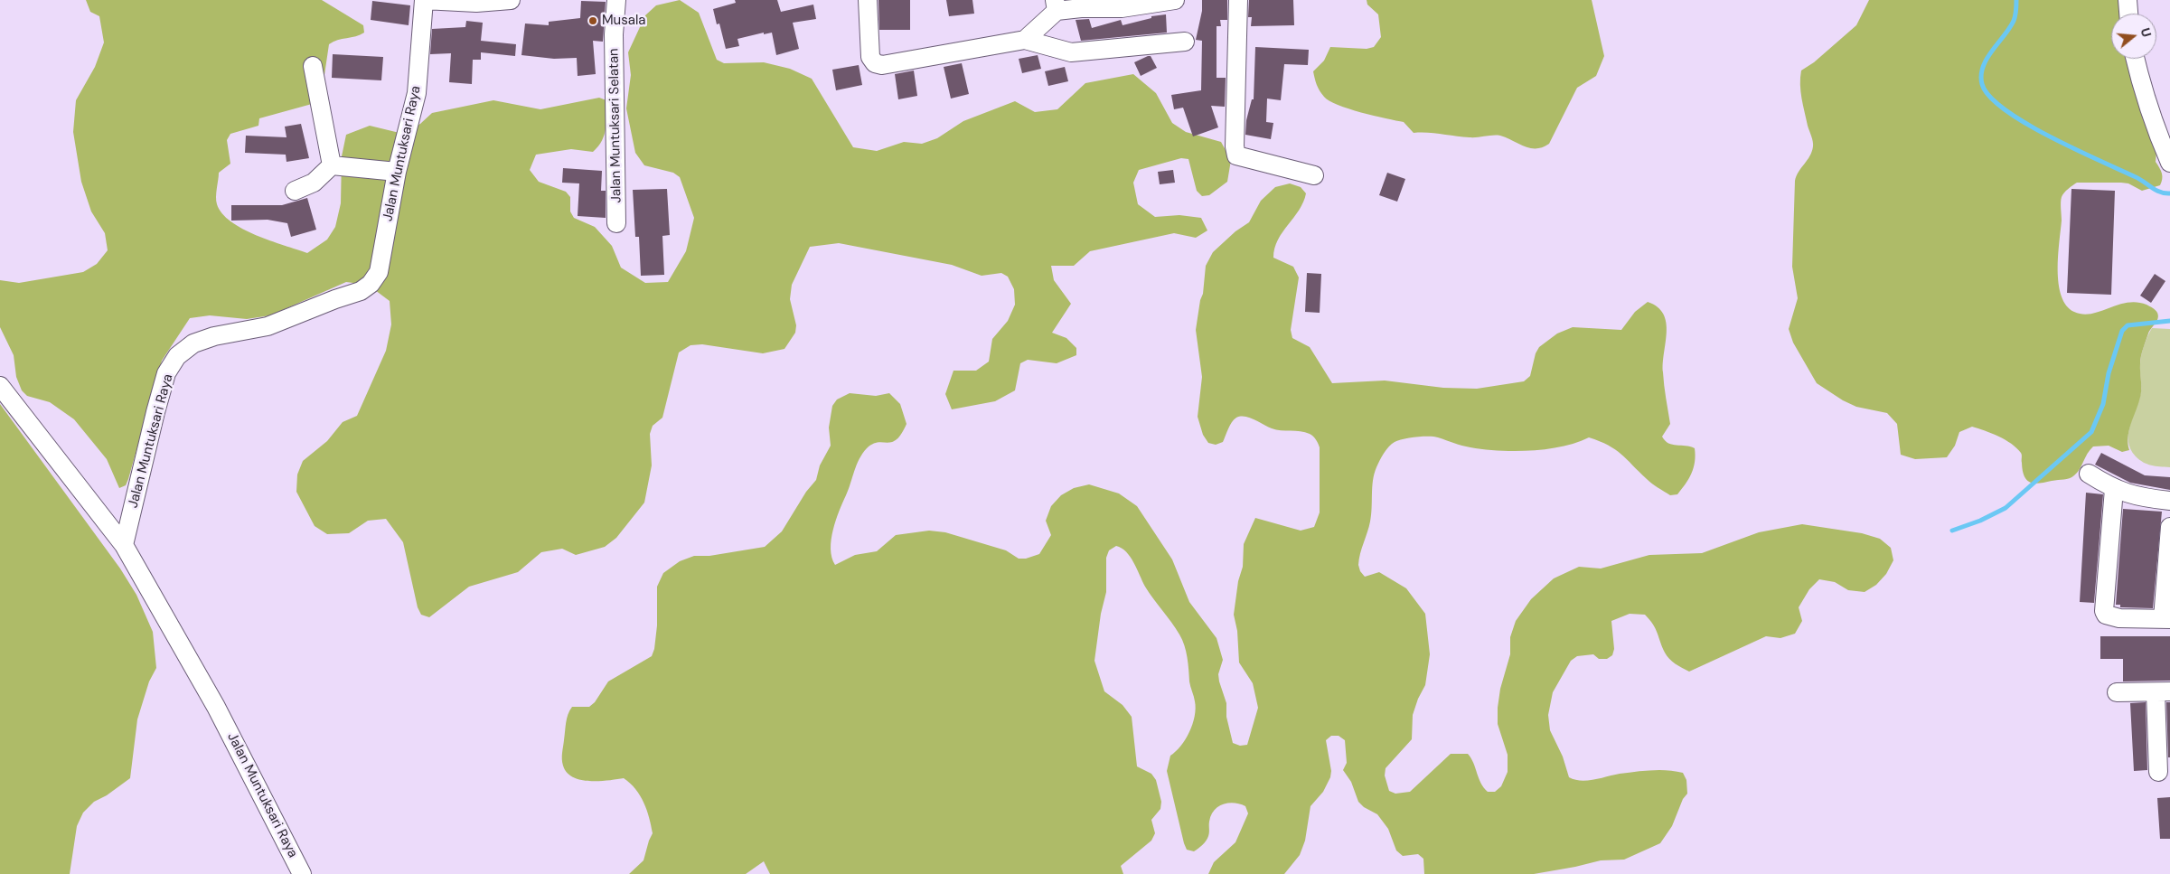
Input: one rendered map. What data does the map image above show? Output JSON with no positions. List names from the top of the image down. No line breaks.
{"streets":{"street":["Jalan Muntuksari Selatan","Jalan Muntuksari Raya"]},"places":["Musala"],"north":"right"}
